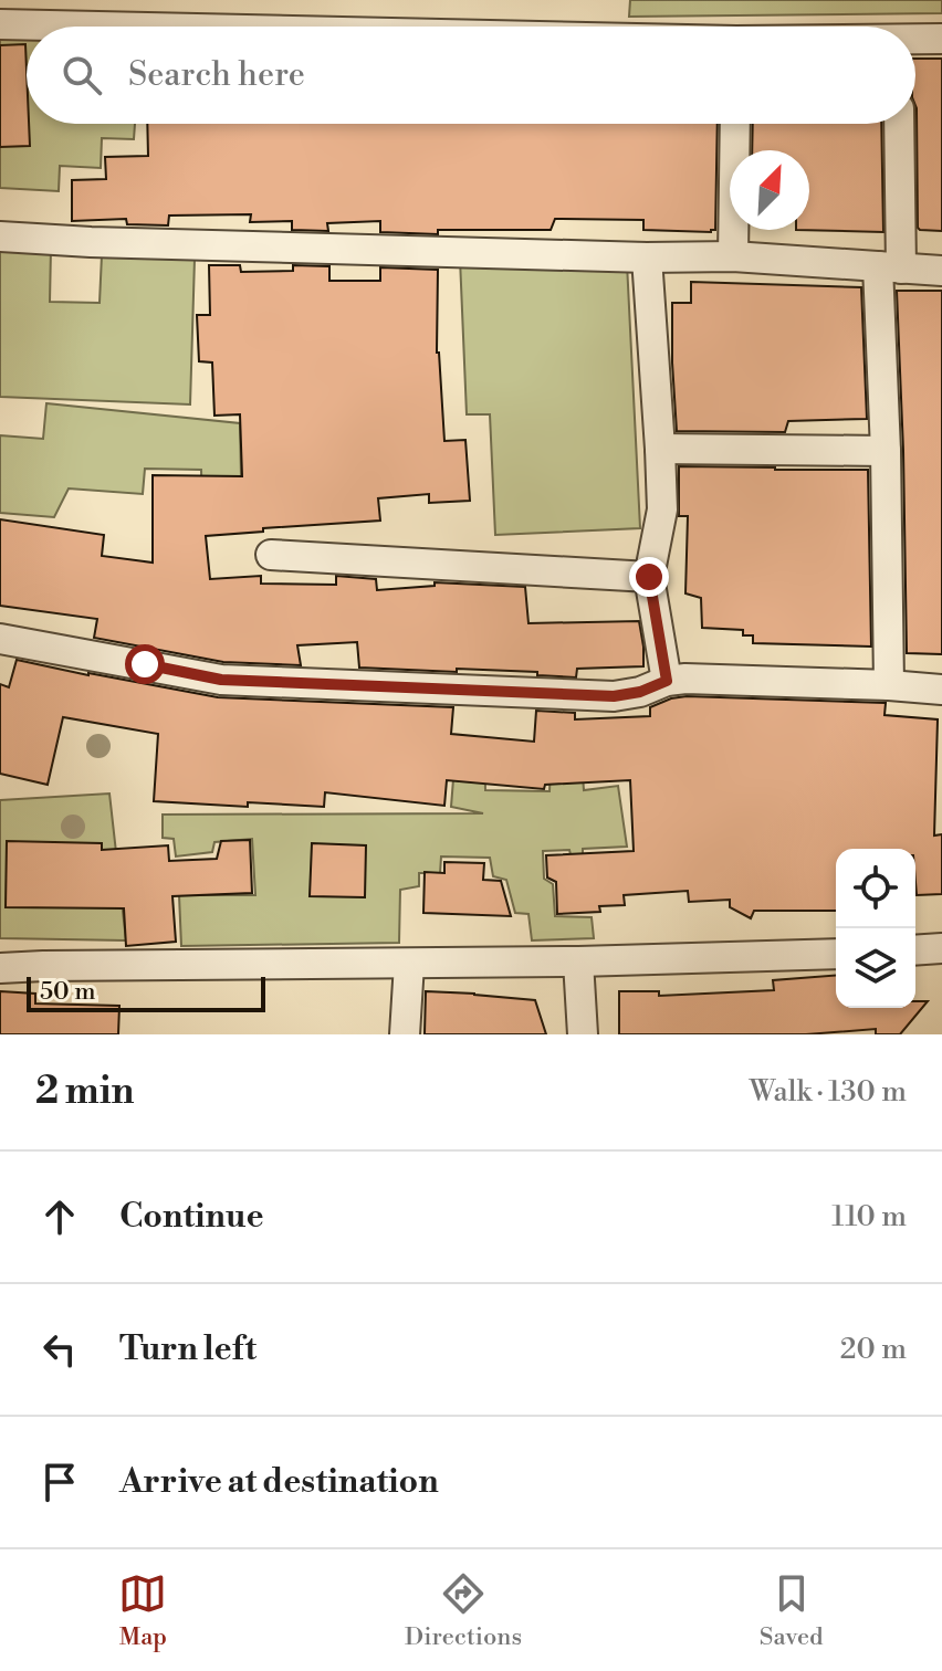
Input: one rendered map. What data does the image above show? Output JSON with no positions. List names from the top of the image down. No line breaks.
{"scale_bar":"50 m","north":"top right","page":{"search":"Search here","scale":"50 m","heading":["2 min","Walk · 130 m"],"list":[["Continue","110 m"],["Turn left","20 m"],"Arrive at destination"],"nav":["Map","Directions","Saved"]}}
